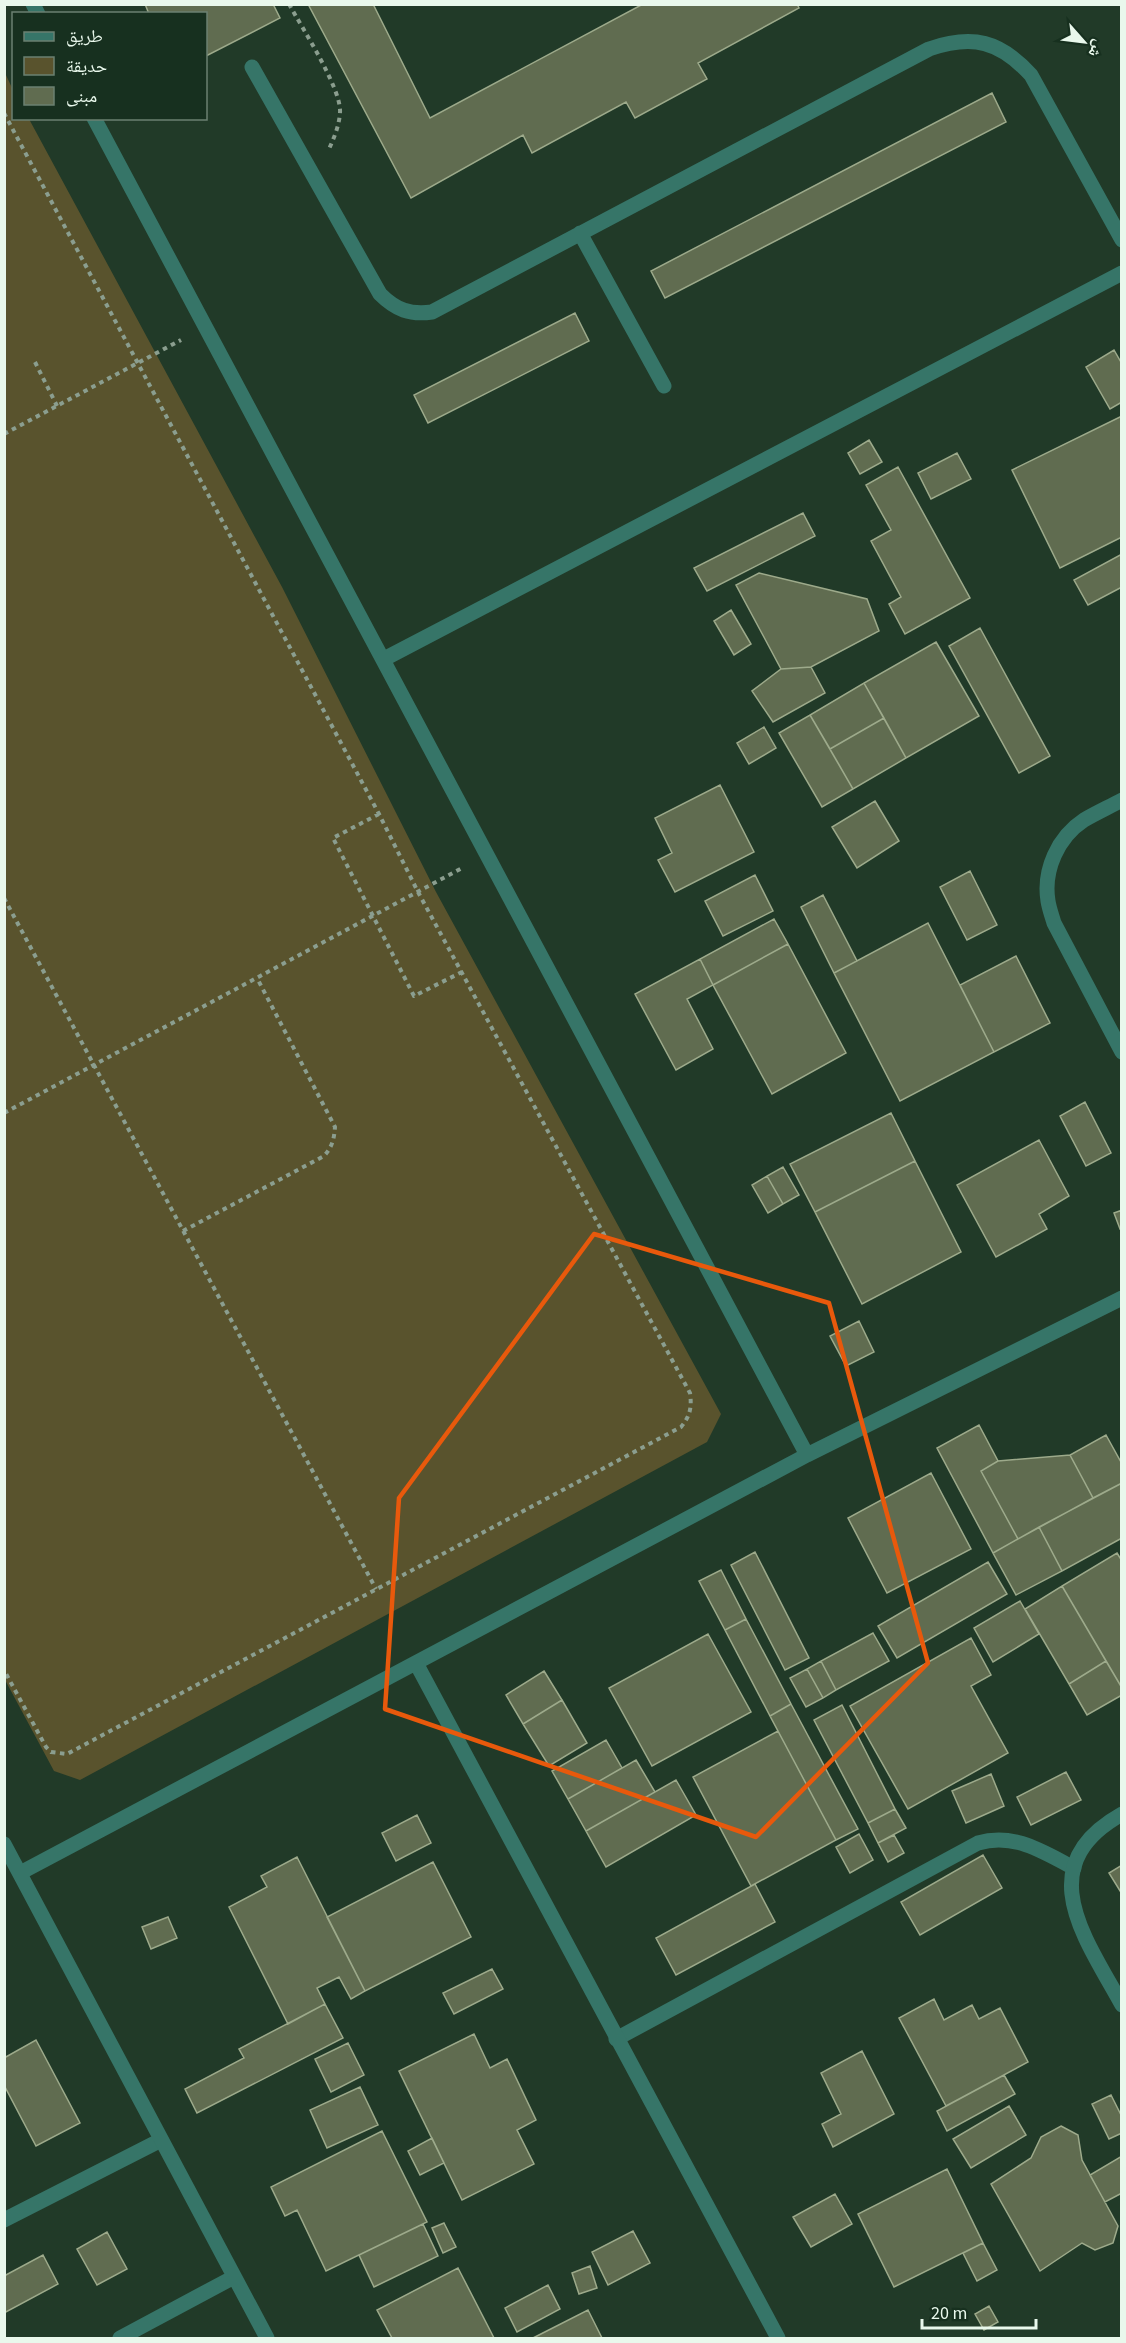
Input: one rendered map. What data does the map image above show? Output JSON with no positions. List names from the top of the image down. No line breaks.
{"legend":["طريق","حديقة","مبنى"],"scale_bar":"20 m","north":"bottom right"}
